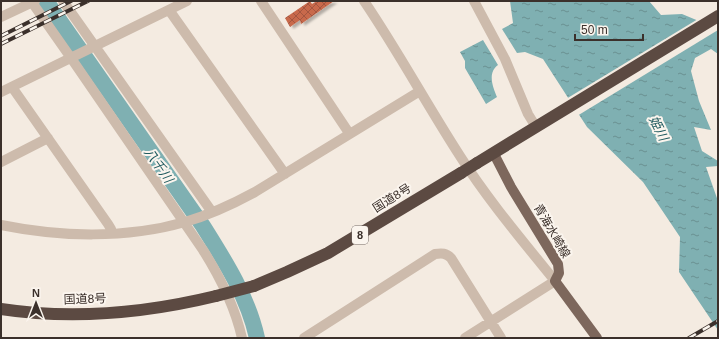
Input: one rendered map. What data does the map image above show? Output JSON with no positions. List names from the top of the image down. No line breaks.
{"streets":{"highway":["国道8号","8"],"main road":["青海水崎線"]},"crossings":[["国道8号","青海水崎線"]],"water":["姫川","八千川"],"scale_bar":"50 m","north":"top"}
